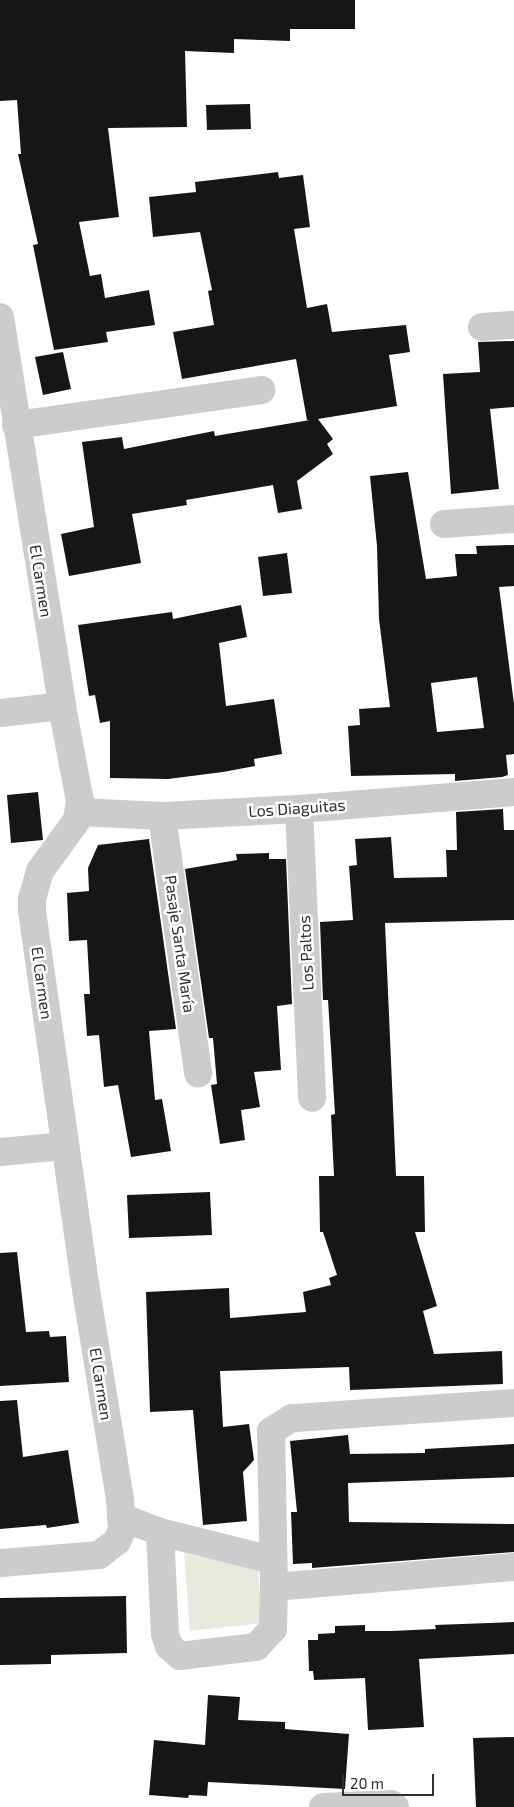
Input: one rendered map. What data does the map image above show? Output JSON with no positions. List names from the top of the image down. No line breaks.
{"streets":{"street":["El Carmen","Los Diaguitas","Pasaje Santa María","Los Paltos"]},"crossings":[["El Carmen","Los Diaguitas"],["Los Diaguitas","Pasaje Santa María"],["Los Diaguitas","Los Paltos"]],"scale_bar":"20 m"}
